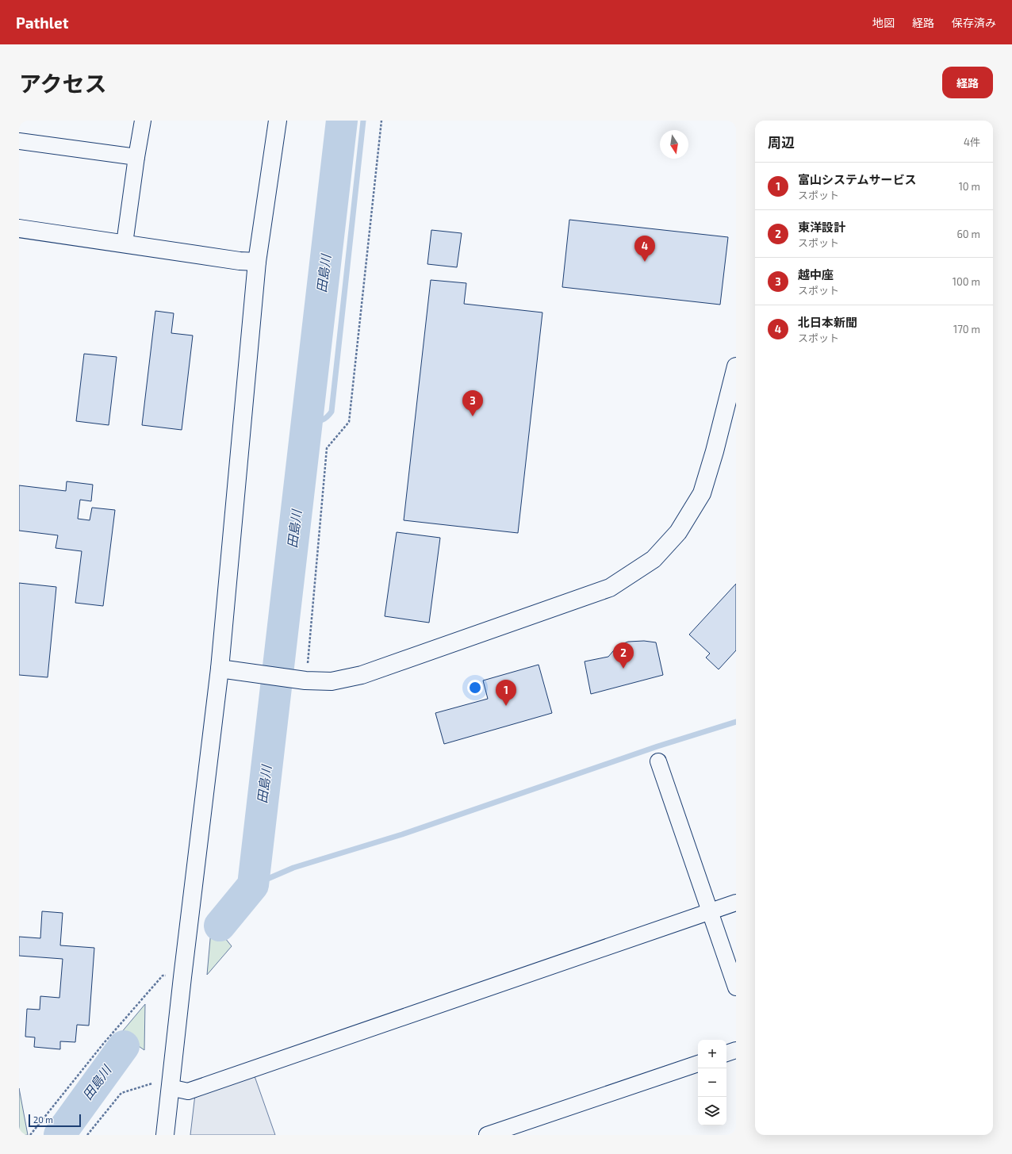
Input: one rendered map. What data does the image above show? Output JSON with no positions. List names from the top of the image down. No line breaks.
{"water":["田島川"],"scale_bar":"20 m","north":"bottom","page":{"header":"Pathlet","nav":["地図","経路","保存済み"],"title":"アクセス","buttons":"経路","heading":["周辺","4件"],"list":[{"mark":"1","name":"富山システムサービス","note":"スポット","value":"10 m"},{"mark":"2","name":"東洋設計","note":"スポット","value":"60 m"},{"mark":"3","name":"越中座","note":"スポット","value":"100 m"},{"mark":"4","name":"北日本新聞","note":"スポット","value":"170 m"}],"pins":["4","3","2","1"],"map_buttons":["+","−"],"scale":"20 m"}}
